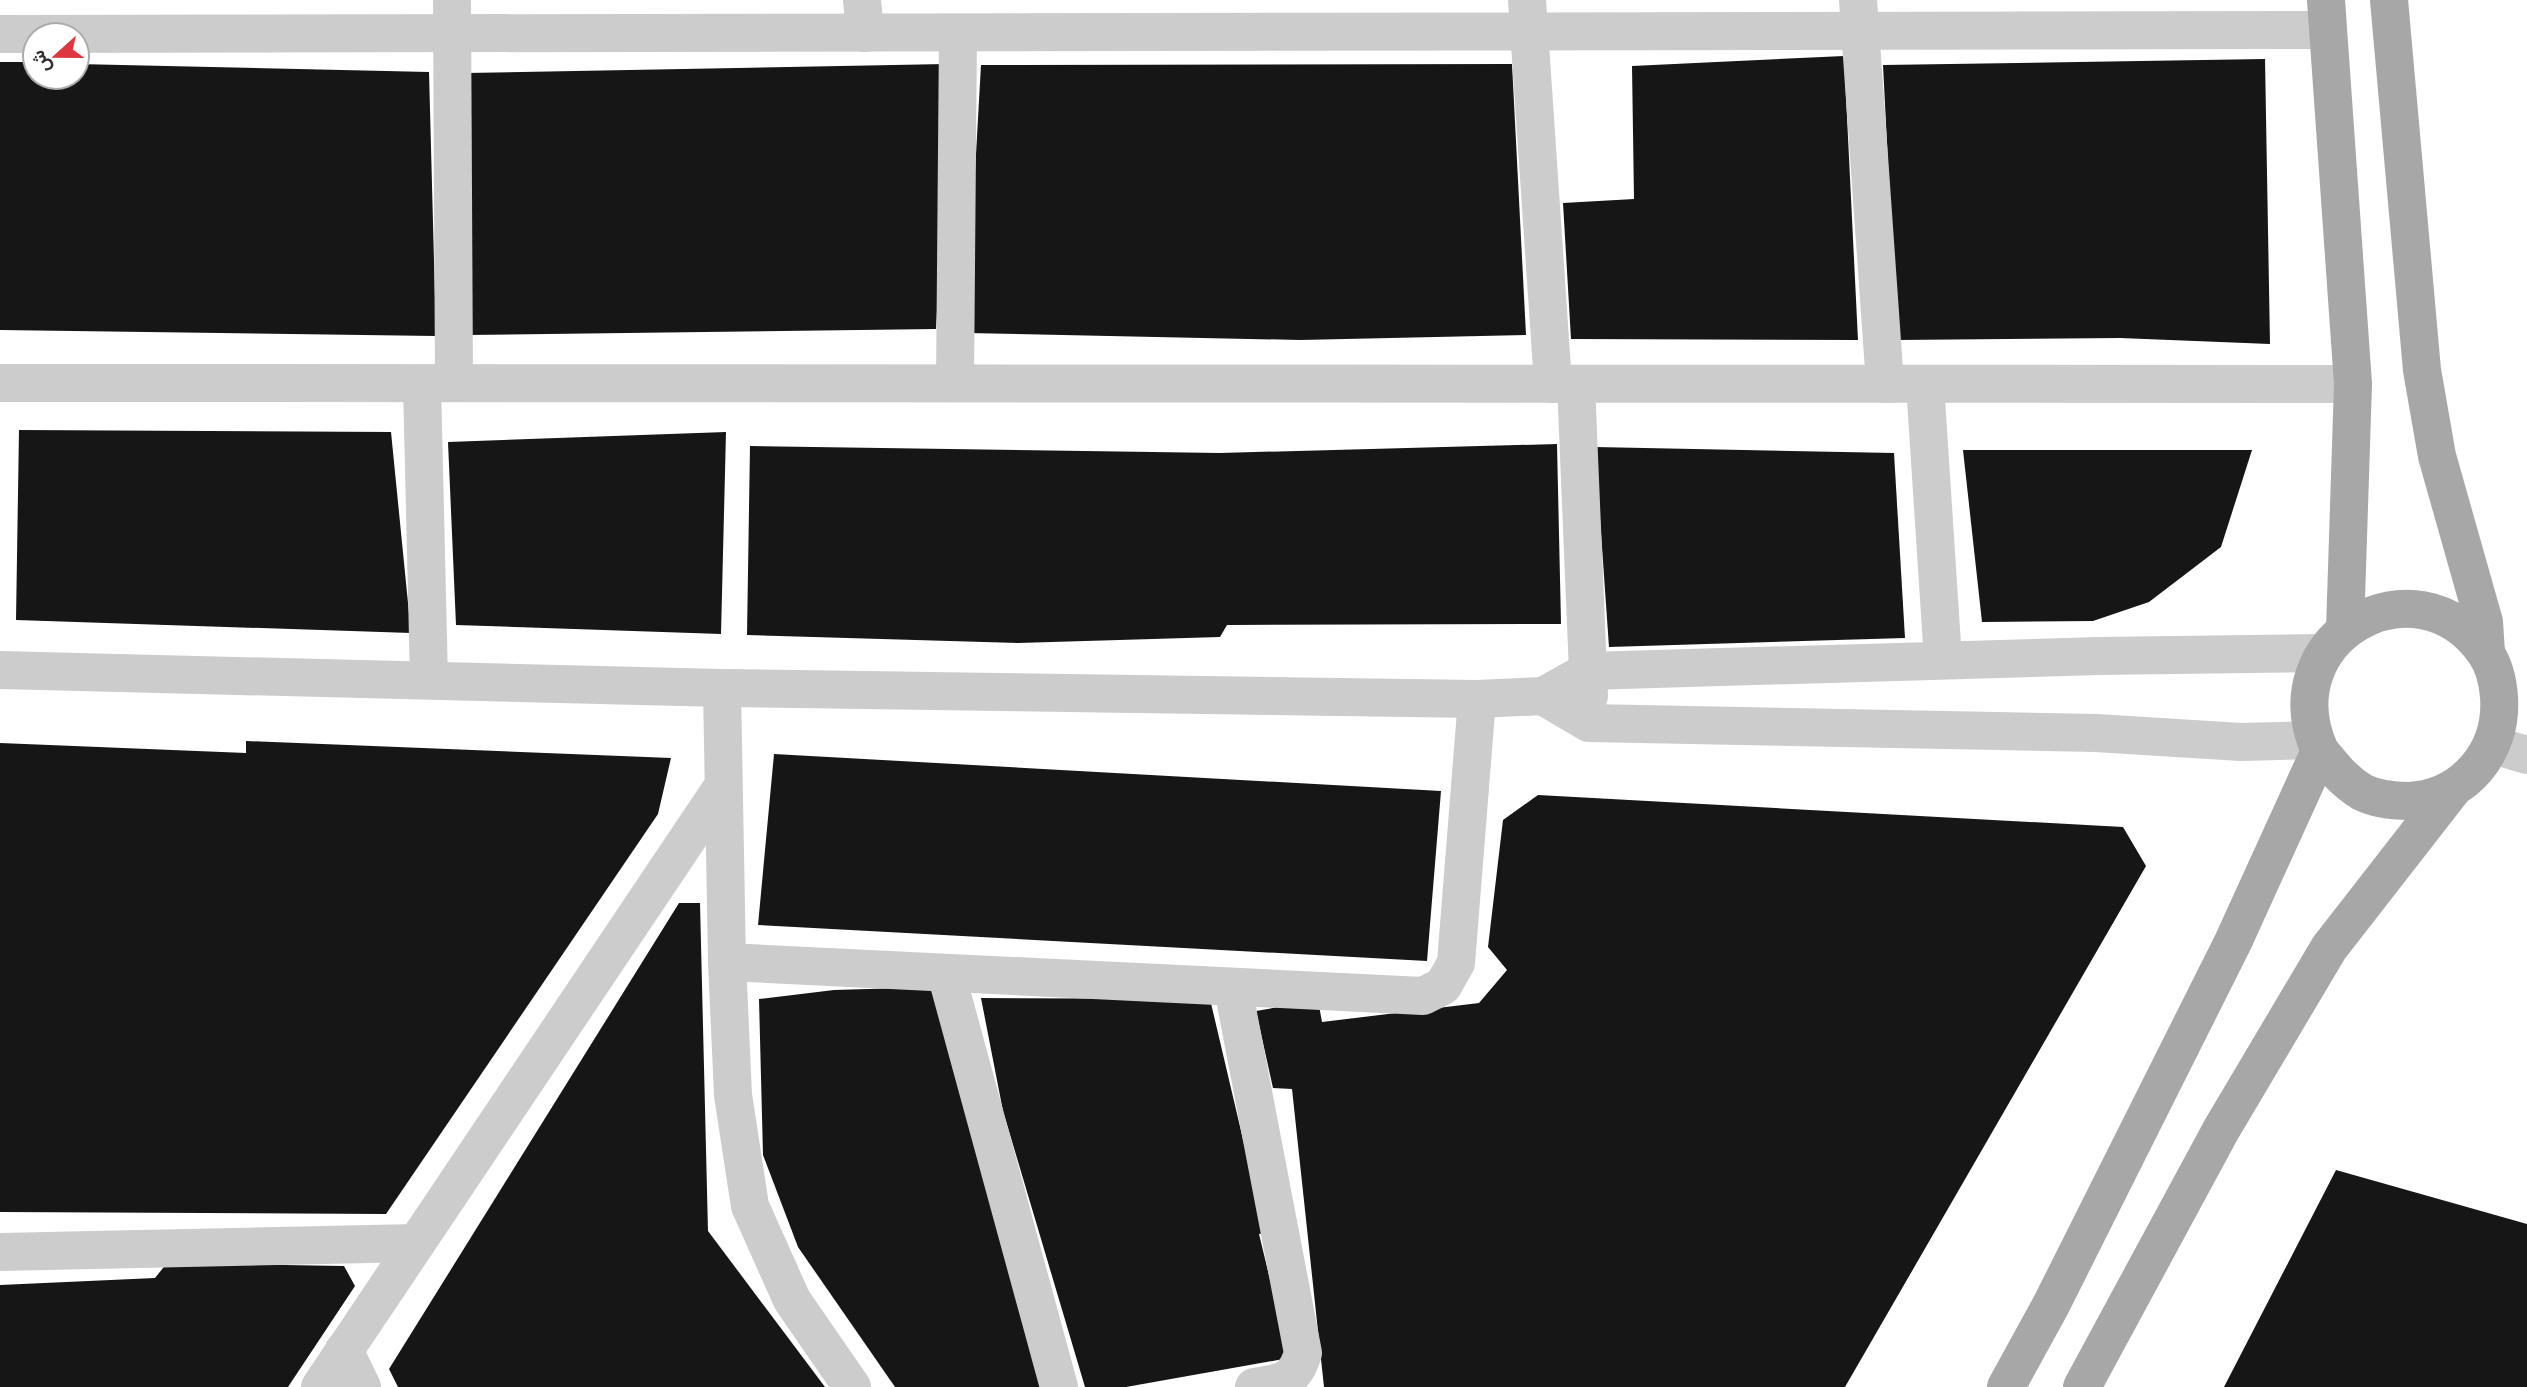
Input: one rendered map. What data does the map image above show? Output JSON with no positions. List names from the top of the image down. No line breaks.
{"north":"left"}
